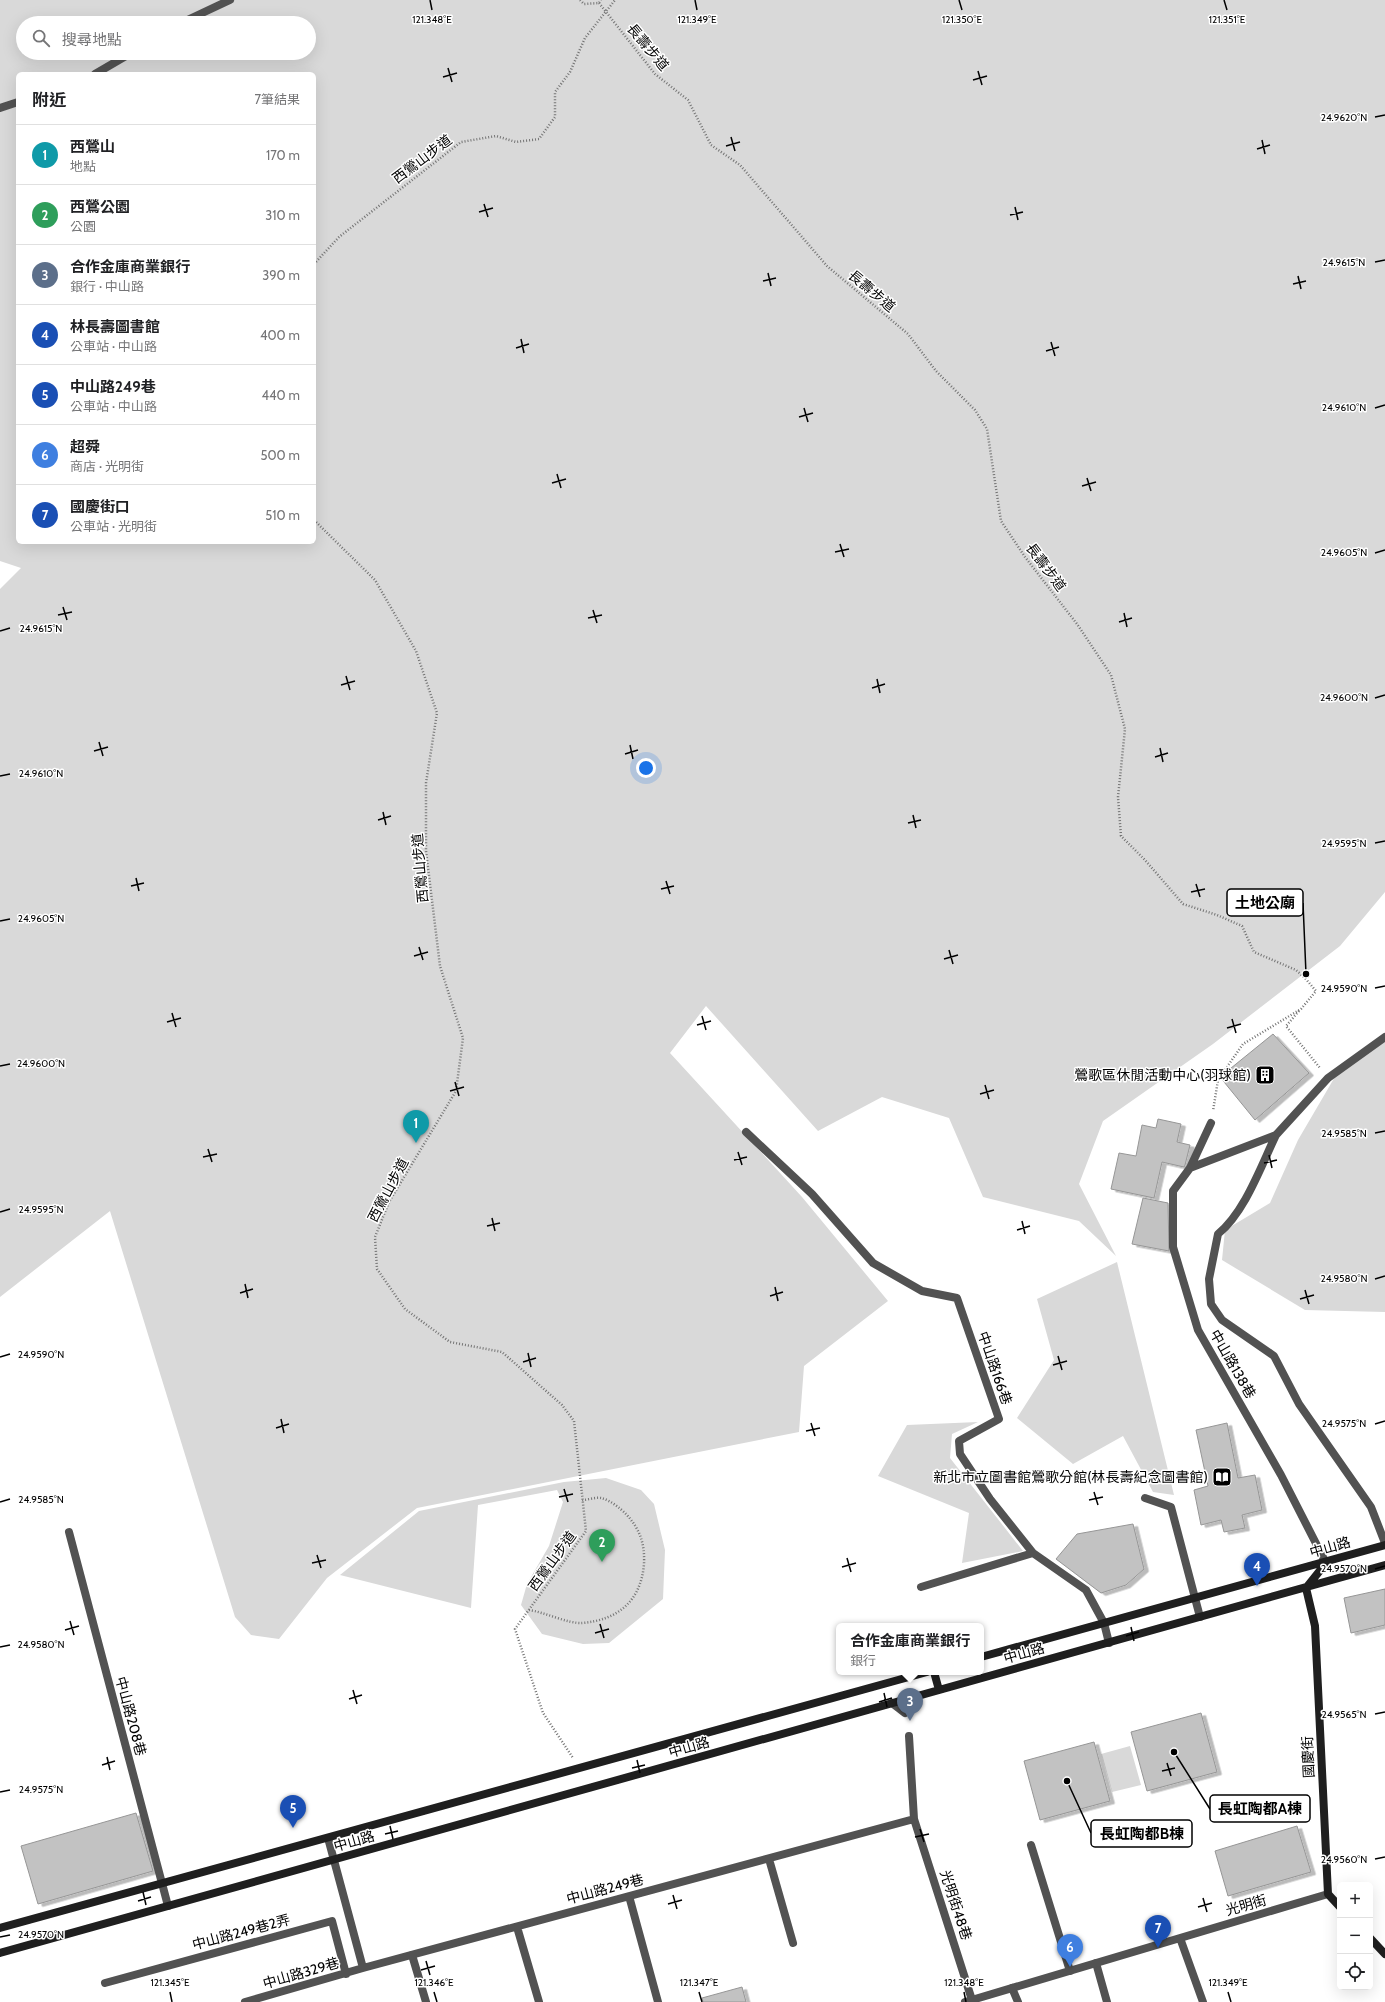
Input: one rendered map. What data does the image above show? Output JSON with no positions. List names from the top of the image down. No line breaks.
{"streets":{"street":["中山路138巷","中山路166巷","中山路","中山路208巷","國慶街","中山路249巷","光明街48巷","光明街","中山路249巷2弄","中山路329巷"],"path":["長壽步道","西鶯山步道"]},"crossings":[["長壽步道","西鶯山步道"],["長壽步道","中山路138巷"],["西鶯山步道","中山路"],["中山路138巷","中山路"],["中山路166巷","中山路"],["中山路","中山路208巷"],["中山路","國慶街"],["國慶街","光明街"],["中山路249巷","光明街48巷"],["中山路249巷","中山路329巷"],["光明街48巷","光明街"],["中山路249巷2弄","中山路329巷"]],"places":{"other":["土地公廟","長虹陶都A棟","長虹陶都B棟"],"building":["鶯歌區休閒活動中心(羽球館)"],"library":["新北市立圖書館鶯歌分館(林長壽紀念圖書館)"]},"page":{"search":"搜尋地點","heading":["附近","7筆結果"],"list":[{"mark":"1","name":"西鶯山","note":"地點","value":"170 m"},{"mark":"2","name":"西鶯公園","note":"公園","value":"310 m"},{"mark":"3","name":"合作金庫商業銀行","note":"銀行 · 中山路","value":"390 m"},{"mark":"4","name":"林長壽圖書館","note":"公車站 · 中山路","value":"400 m"},{"mark":"5","name":"中山路249巷","note":"公車站 · 中山路","value":"440 m"},{"mark":"6","name":"超舜","note":"商店 · 光明街","value":"500 m"},{"mark":"7","name":"國慶街口","note":"公車站 · 光明街","value":"510 m"}],"pins":["1","2","4","3","5","7","6"],"popup":["合作金庫商業銀行","銀行"],"map_buttons":["+","−"]},"coordinates":["121.348°E","121.349°E","121.350°E","121.351°E","24.9620°N","24.9615°N","24.9610°N","24.9605°N","24.9600°N","24.9595°N","24.9590°N","24.9585°N","24.9580°N","24.9575°N","24.9570°N","24.9565°N","24.9560°N","121.345°E","121.346°E","121.347°E"]}
